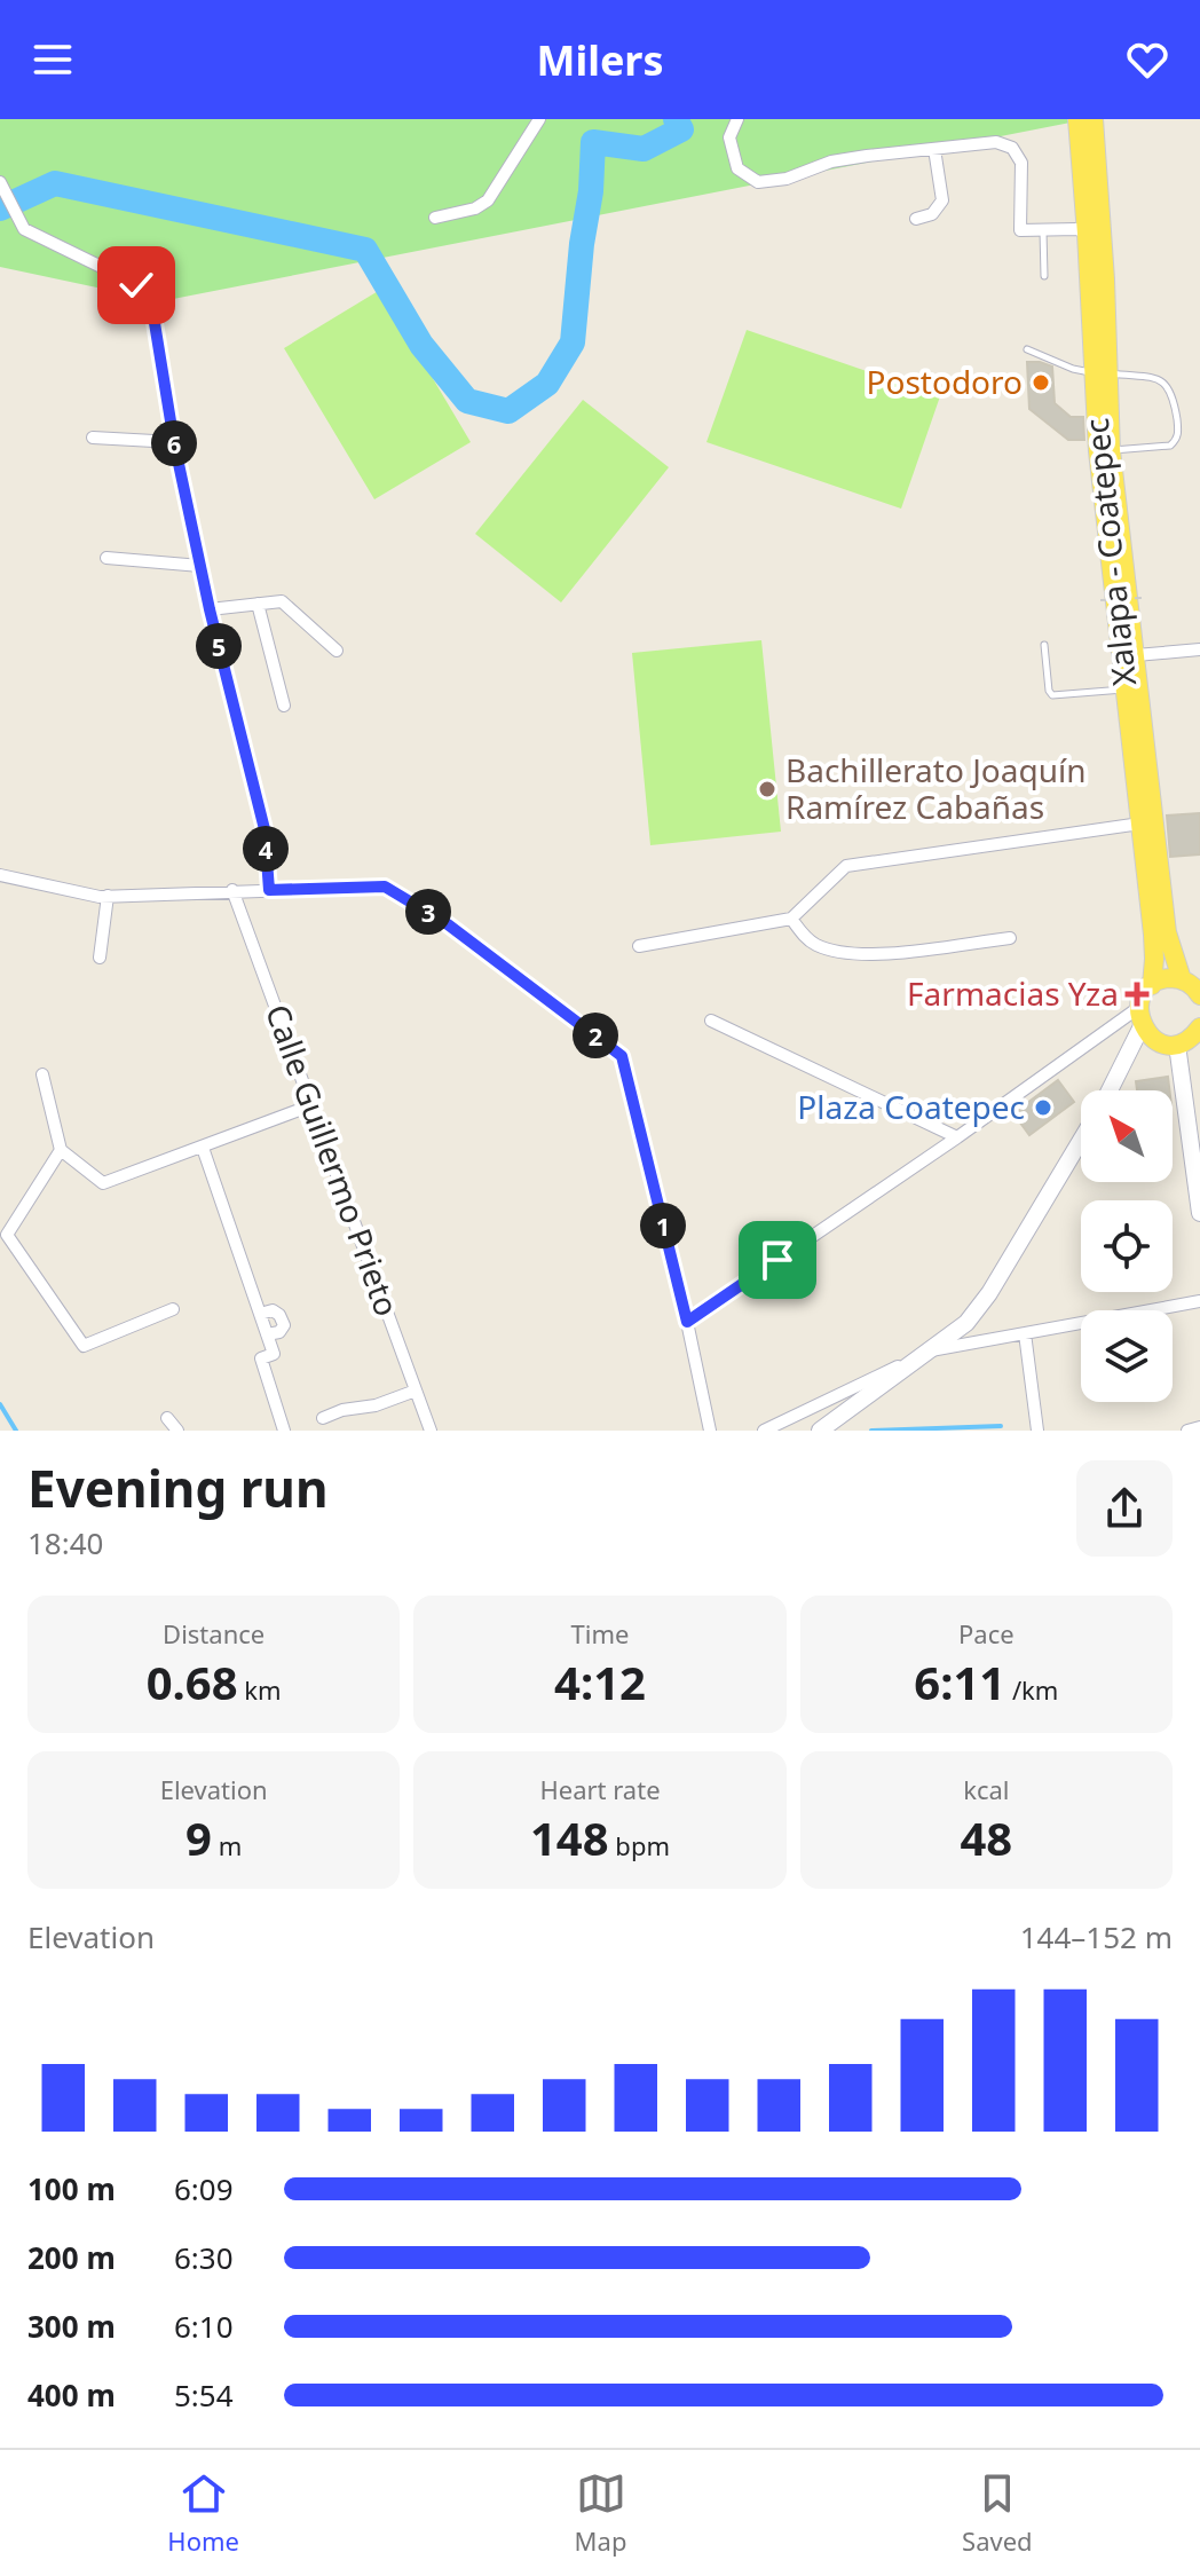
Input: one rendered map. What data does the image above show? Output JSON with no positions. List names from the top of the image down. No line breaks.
{"streets":{"main road":["Xalapa - Coatepec"],"street":["Calle Guillermo Prieto"]},"places":{"other":["Postodoro","Bachillerato Joaquín Ramírez Cabañas","Plaza Coatepec"],"health":["Farmacias Yza"]},"north":"top left","page":{"header":"Milers","pins":["6","5","4","3","2","1"],"heading":["Evening run","18:40"],"stats":[["Distance","0.68 km"],["Time","4:12"],["Pace","6:11 /km"],["Elevation","9 m"],["Heart rate","148 bpm"],["kcal","48"]],"chart":["Elevation","144–152 m"],"list":[{"name":"100 m","note":"6:09"},{"name":"200 m","note":"6:30"},{"name":"300 m","note":"6:10"},{"name":"400 m","note":"5:54"}],"tabs":["Home","Map","Saved"]}}
